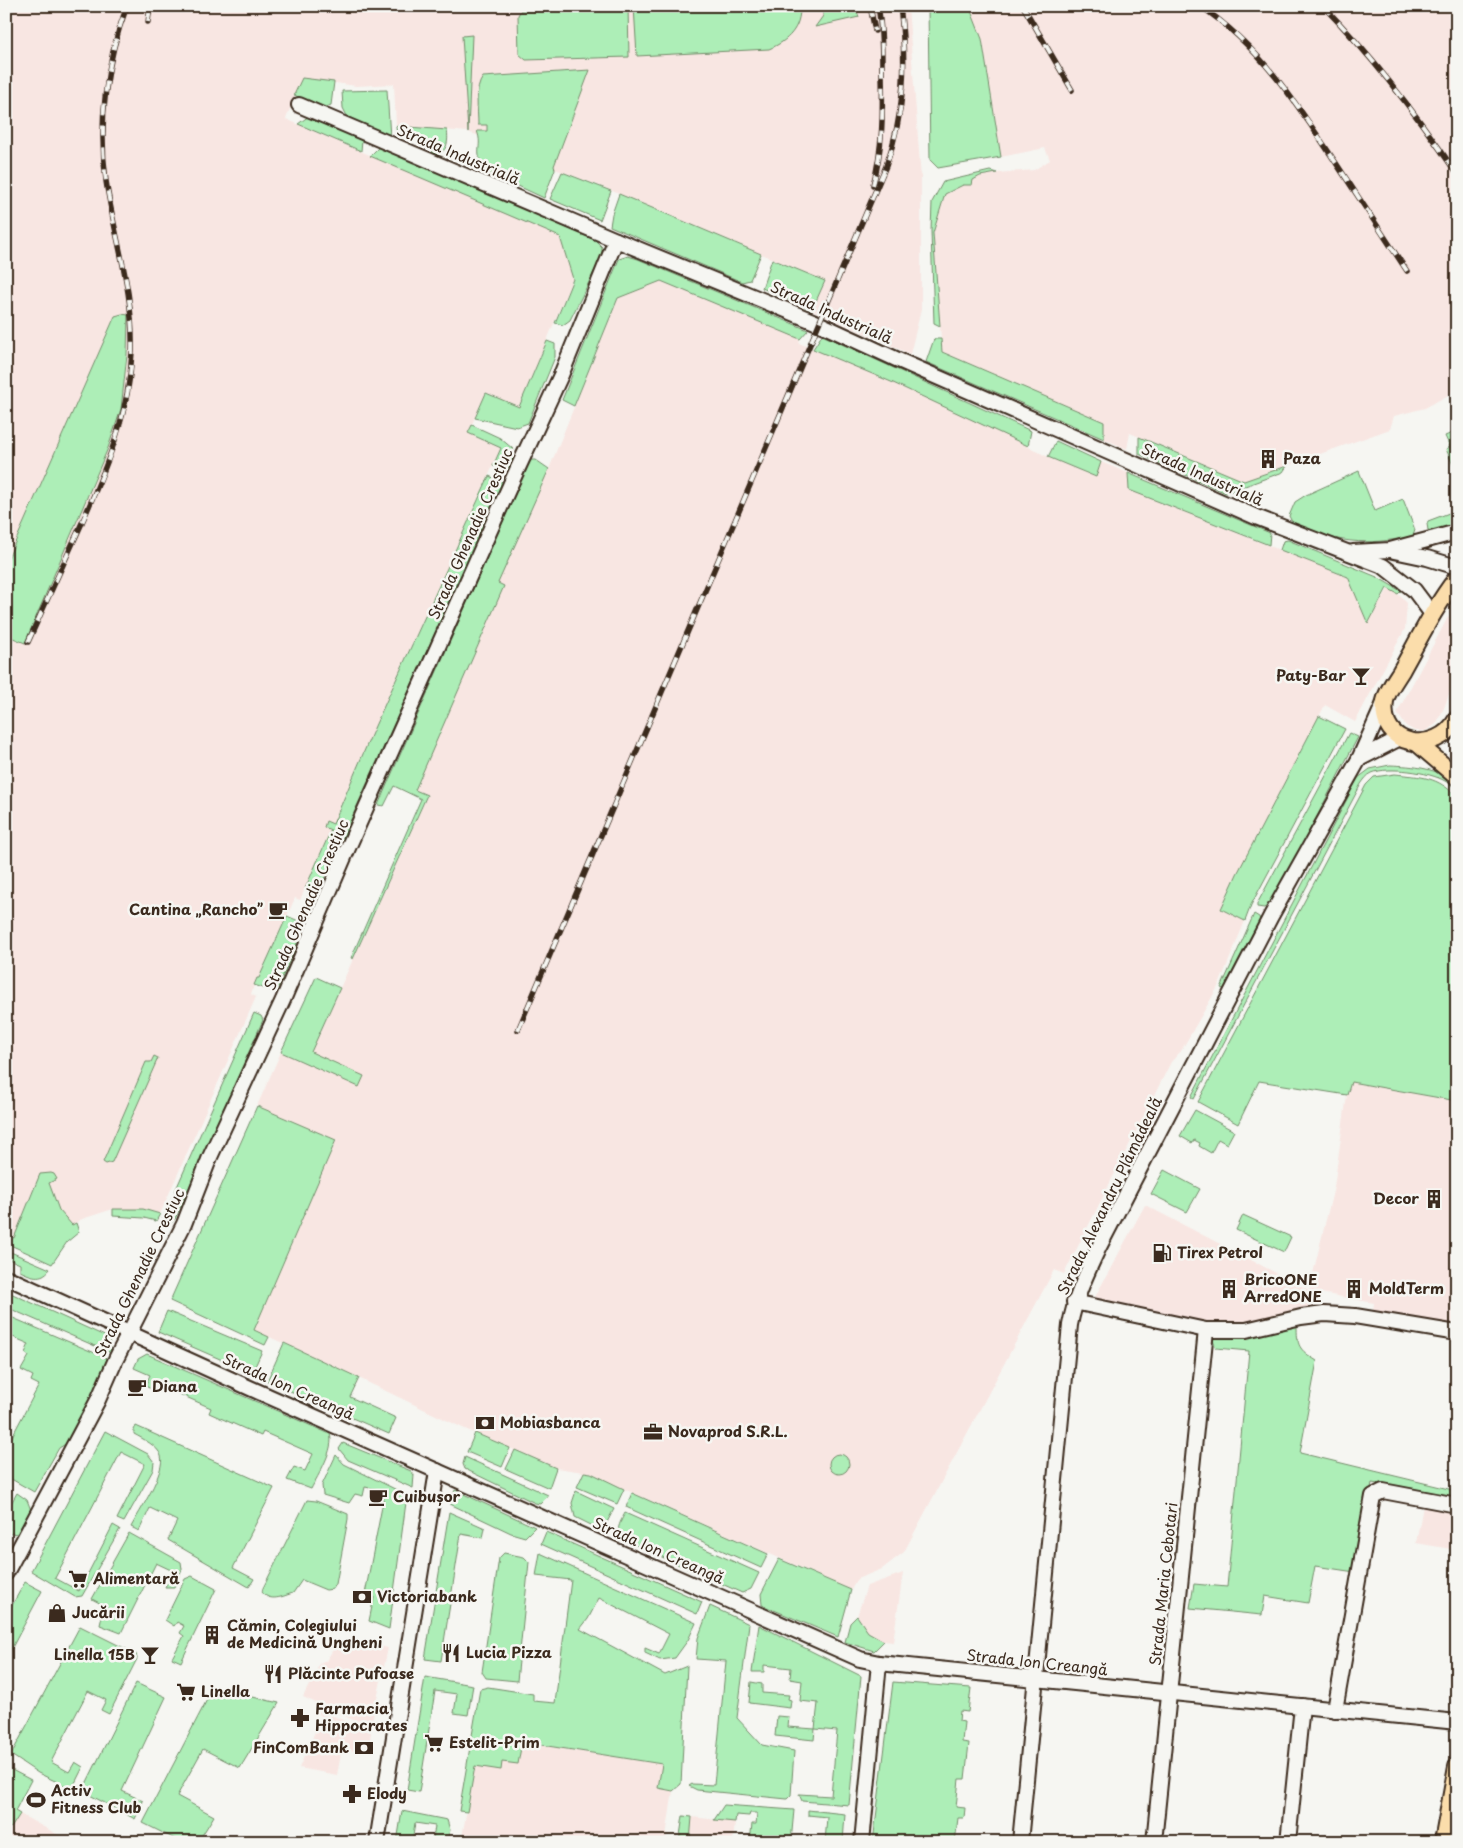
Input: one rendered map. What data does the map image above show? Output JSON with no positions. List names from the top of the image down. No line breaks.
{"streets":{"street":["Strada Industrială","Strada Ghenadie Crestiuc","Strada Alexandru Plămădeală","Strada Ion Creangă","Strada Maria Cebotari"]},"crossings":[["Strada Industrială","Strada Ghenadie Crestiuc"],["Strada Ghenadie Crestiuc","Strada Ion Creangă"],["Strada Alexandru Plămădeală","Strada Ion Creangă"],["Strada Ion Creangă","Strada Maria Cebotari"]],"places":{"building":["Paza","Decor","BricoONE ArredONE","MoldTerm","Cămin, Colegiului de Medicină Ungheni"],"bar":["Paty-Bar","Linella 15B"],"cafe":["Cantina „Rancho”","Diana","Cuibușor"],"fuel station":["Tirex Petrol"],"bank":["Mobiasbanca","Victoriabank","FinComBank"],"office":["Novaprod S.R.L."],"supermarket":["Alimentară","Linella","Estelit-Prim"],"shop":["Jucării"],"restaurant":["Lucia Pizza","Plăcinte Pufoase"],"pharmacy":["Farmacia Hippocrates","Elody"],"sports":["Activ Fitness Club"]}}
